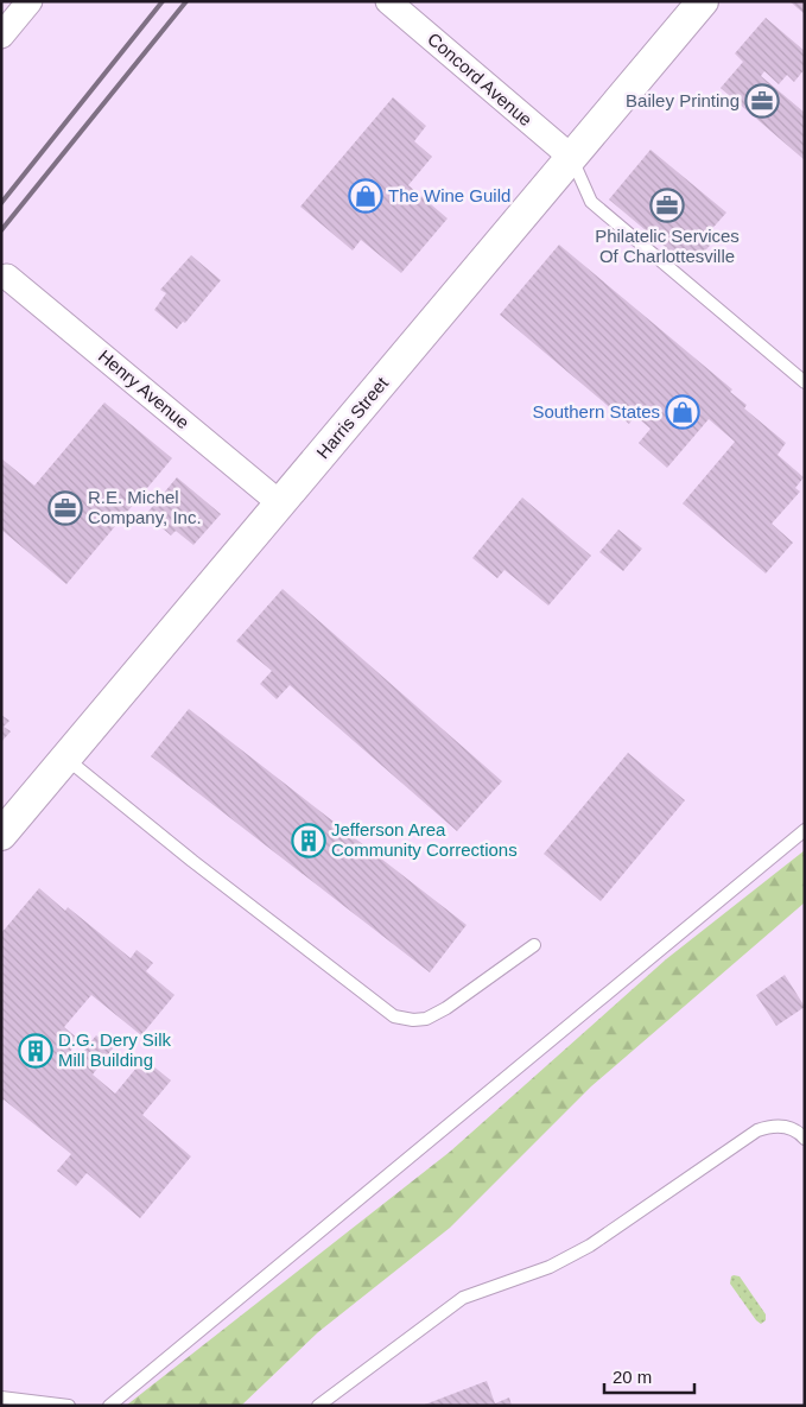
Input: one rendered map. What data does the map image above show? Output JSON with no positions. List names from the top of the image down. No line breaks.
{"streets":{"street":["Concord Avenue","Henry Avenue","Harris Street"]},"crossings":[["Concord Avenue","Harris Street"],["Henry Avenue","Harris Street"]],"places":{"office":["Bailey Printing","Philatelic Services Of Charlottesville","R.E. Michel Company, Inc."],"shop":["The Wine Guild","Southern States"],"building":["Jefferson Area Community Corrections","D.G. Dery Silk Mill Building"]},"scale_bar":"20 m"}
